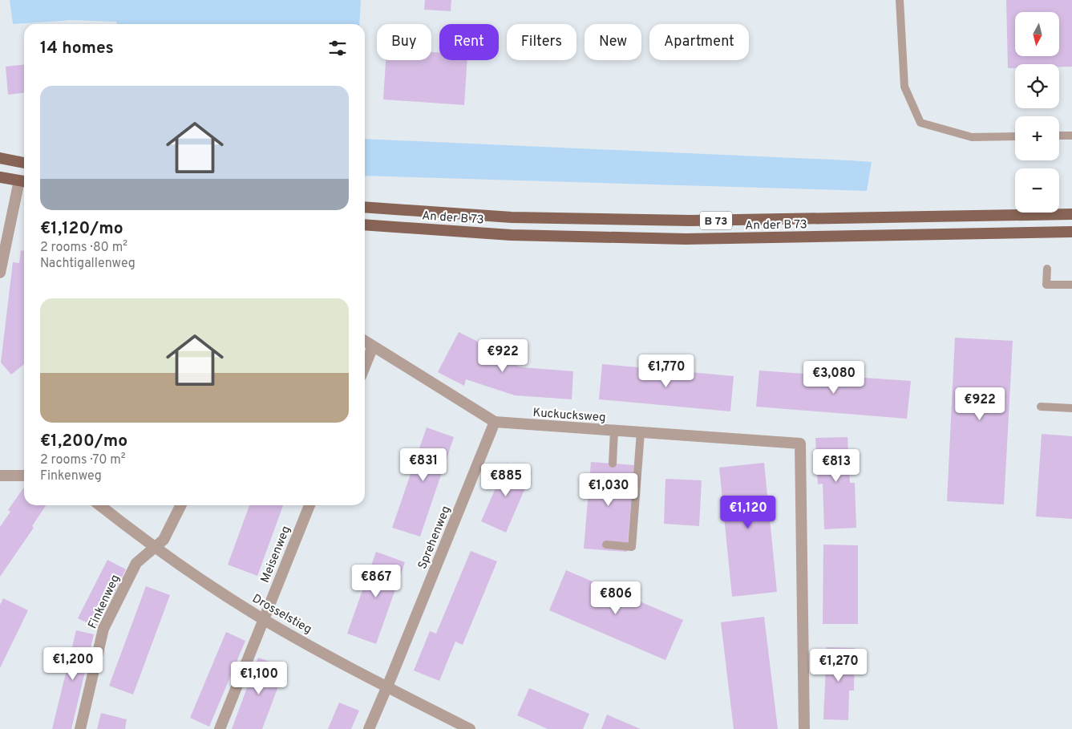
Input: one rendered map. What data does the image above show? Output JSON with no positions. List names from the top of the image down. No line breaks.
{"streets":{"main road":["An der B 73","B 73"],"street":["Kuckucksweg","Sprehenweg","Meisenweg","Finkenweg","Drosselstieg"]},"crossings":[["Kuckucksweg","Sprehenweg"],["Sprehenweg","Drosselstieg"],["Meisenweg","Drosselstieg"],["Finkenweg","Drosselstieg"]],"north":"bottom","page":{"map_buttons":["+","−"],"chip":["Buy","Rent","Filters","New","Apartment"],"heading":"14 homes","list":[{"name":"€1,120/mo","note":"2 rooms · 80 m² · Nachtigallenweg"},{"name":"€1,200/mo","note":"2 rooms · 70 m² · Finkenweg"}],"price":["€922","€1,770","€3,080","€922","€831","€813","€885","€1,030","€1,120","€867","€806","€1,200","€1,270","€1,100"]}}
